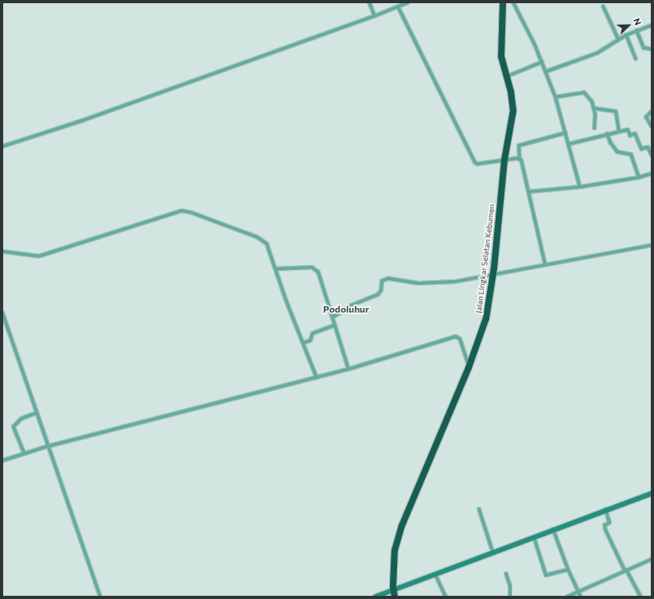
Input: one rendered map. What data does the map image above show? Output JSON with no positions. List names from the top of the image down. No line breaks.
{"streets":{"highway":["Jalan Lingkar Selatan Kebumen"]},"districts":["Podoluhur"],"north":"top right"}
